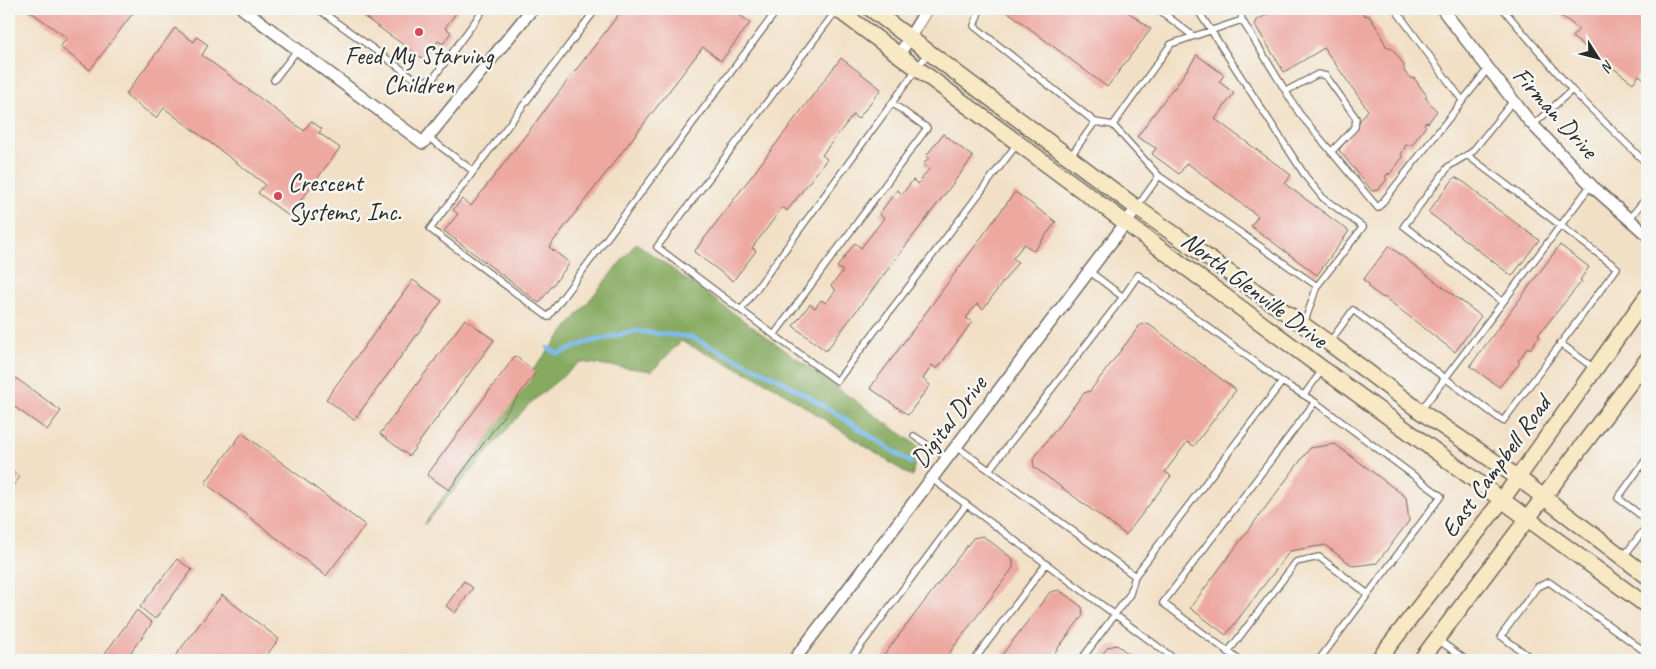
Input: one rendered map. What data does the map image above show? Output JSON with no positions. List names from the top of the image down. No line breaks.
{"streets":{"street":["Firman Drive","North Glenville Drive","Digital Drive","East Campbell Road"]},"crossings":[["North Glenville Drive","Digital Drive"],["North Glenville Drive","East Campbell Road"]],"places":["Feed My Starving Children","Crescent Systems, Inc."],"north":"bottom right"}
